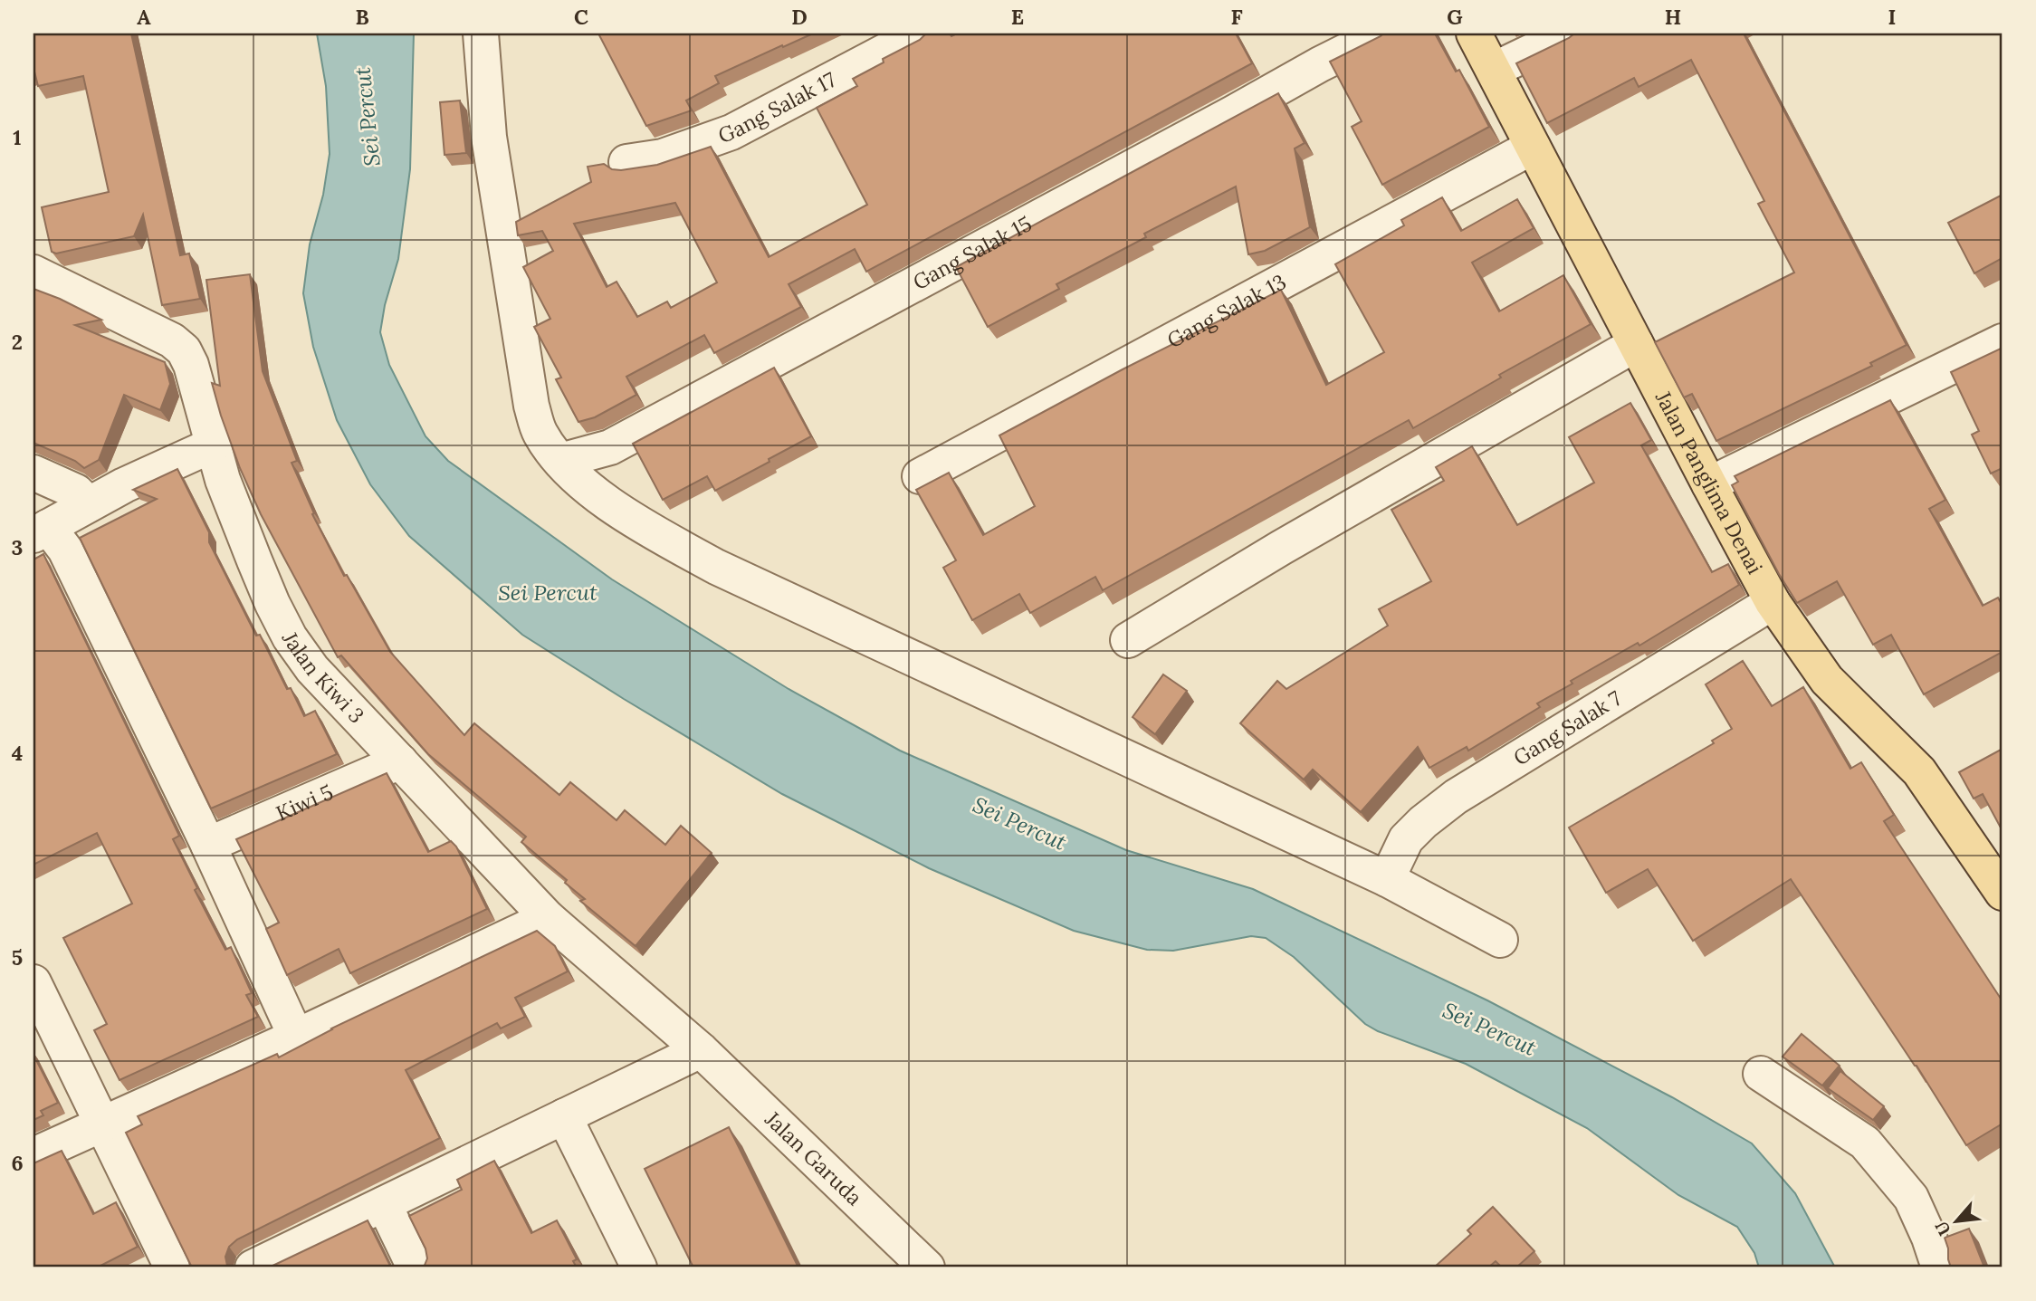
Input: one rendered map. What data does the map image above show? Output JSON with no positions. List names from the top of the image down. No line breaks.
{"streets":{"main road":["Jalan Panglima Denai"],"street":["Gang Salak 17","Gang Salak 15","Gang Salak 13","Jalan Kiwi 3","Gang Salak 7","Kiwi 5","Jalan Garuda"]},"crossings":[["Gang Salak 13","Jalan Panglima Denai"],["Jalan Panglima Denai","Gang Salak 7"],["Jalan Kiwi 3","Kiwi 5"],["Jalan Kiwi 3","Jalan Garuda"]],"water":["Sei Percut"],"north":"bottom left","grid":{"columns":["A","B","C","D","E","F","G","H","I"],"rows":["1","2","3","4","5","6"]}}
